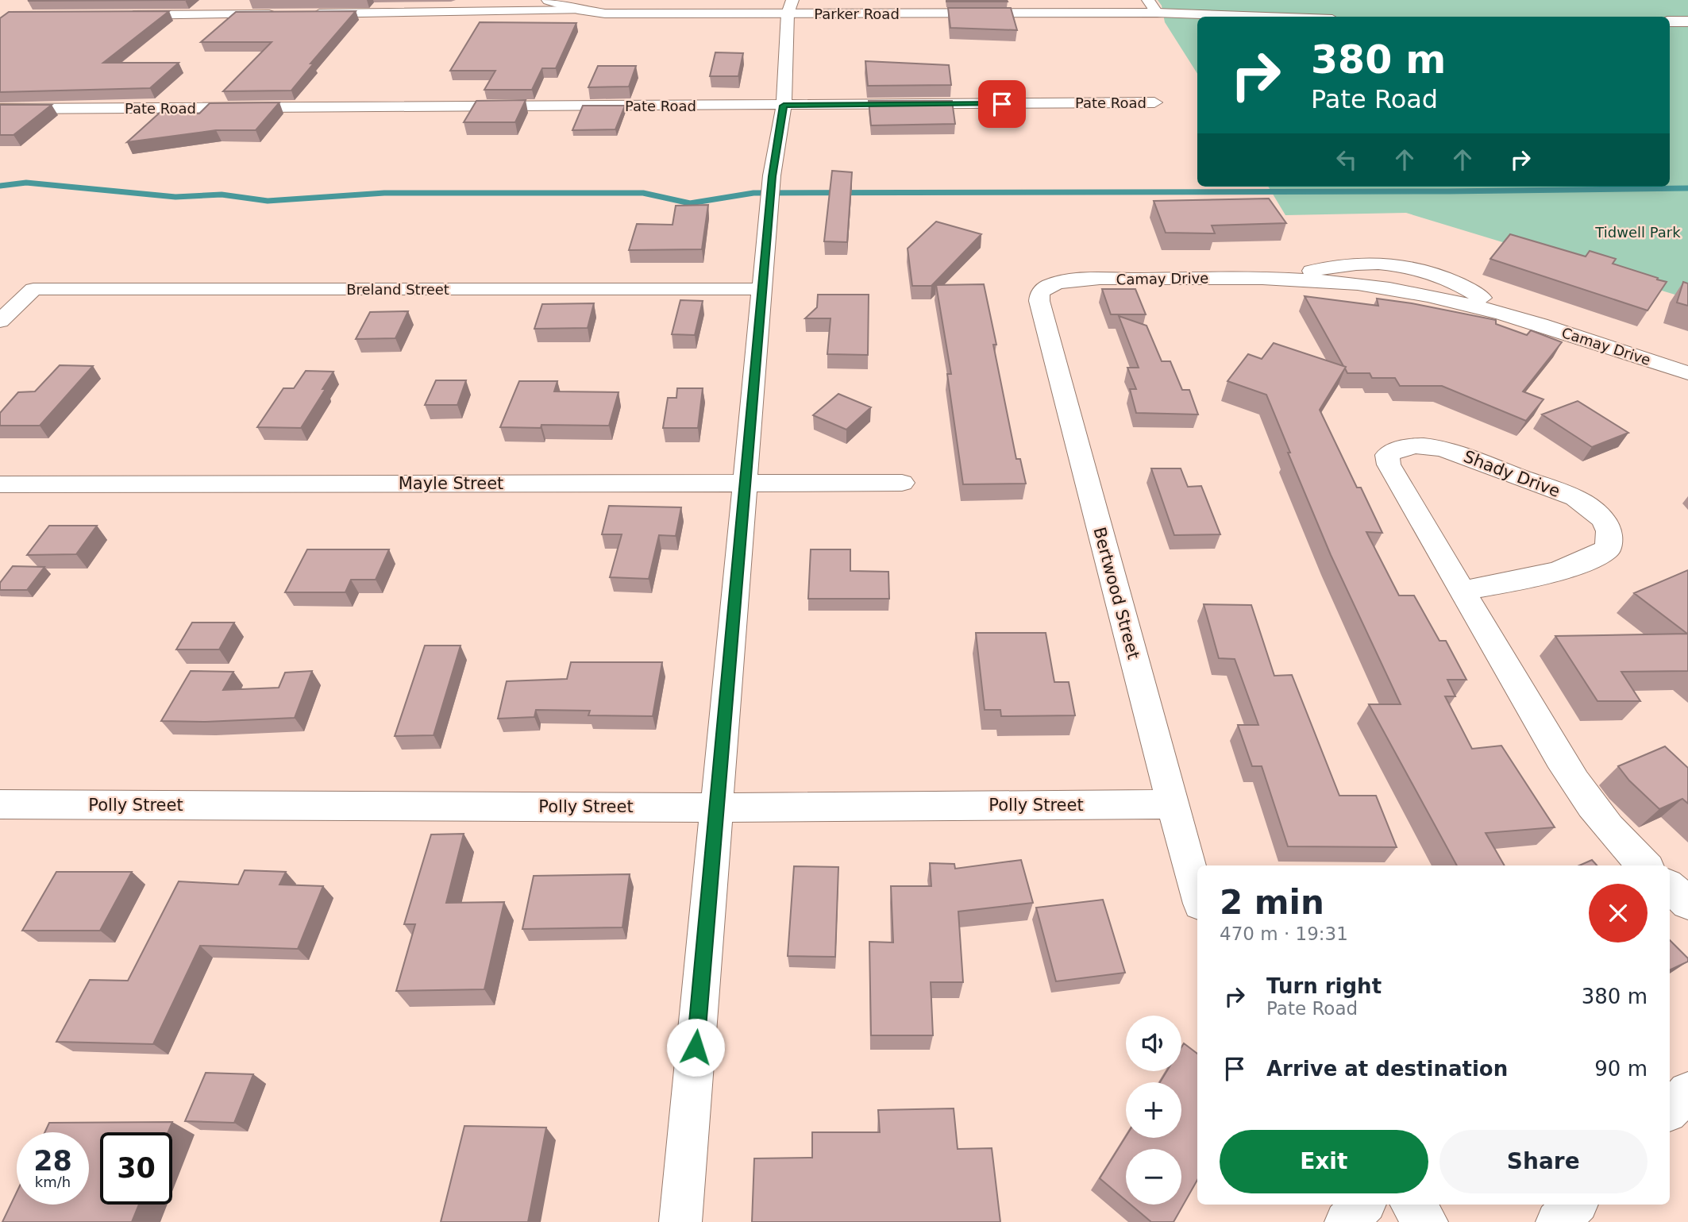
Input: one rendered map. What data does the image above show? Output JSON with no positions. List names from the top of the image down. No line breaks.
{"streets":{"main road":["Parker Road"],"street":["Pate Road","Camay Drive","Breland Street","Shady Drive","Mayle Street","Bertwood Street","Polly Street"]},"crossings":[["Camay Drive","Bertwood Street"],["Bertwood Street","Polly Street"]],"parks":["Tidwell Park"],"page":{"turn":["380 m","Pate Road"],"heading":["2 min","470 m · 19:31"],"list":[{"name":"Turn right","note":"Pate Road","value":"380 m"},{"name":"Arrive at destination","value":"90 m"}],"map_buttons":["+","−"],"buttons":["Exit","Share"],"speed":"28 km/h","limit":"30"}}
